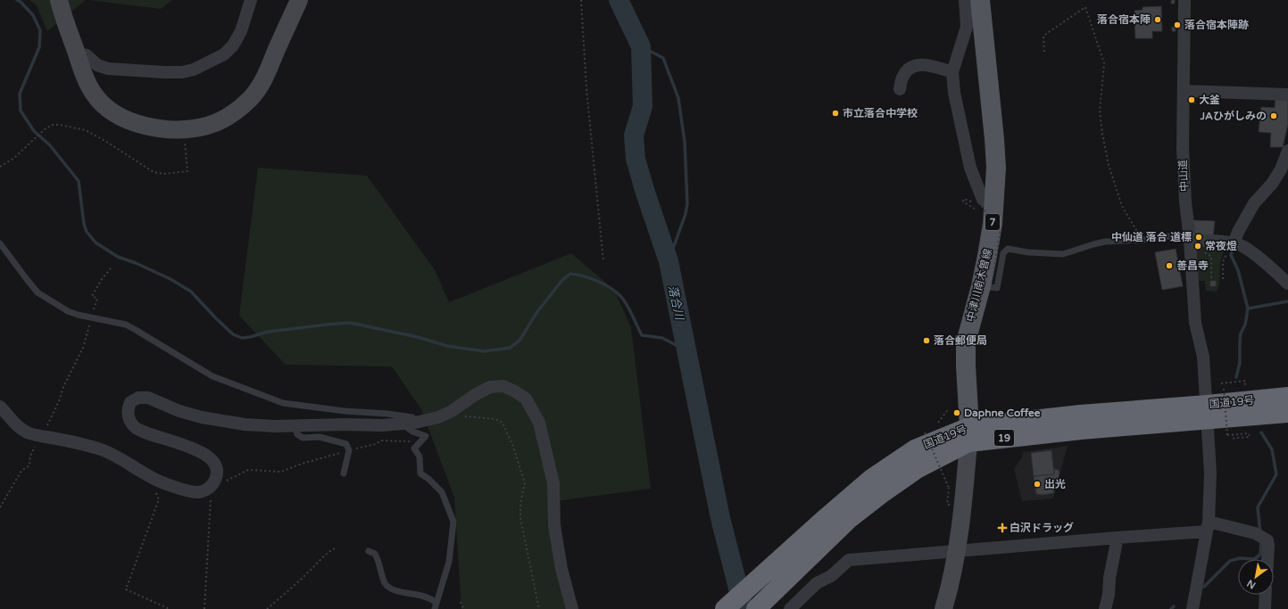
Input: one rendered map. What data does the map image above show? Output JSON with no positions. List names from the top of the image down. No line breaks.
{"streets":{"highway":["国道19号","19"],"main road":["7","中津川南木曽線"],"street":["中山道"]},"crossings":[["中山道","国道19号"],["中津川南木曽線","国道19号"]],"water":["落合川"],"places":{"other":["落合宿本陣","落合宿本陣跡","大釜","市立落合中学校","JAひがしみの","中仙道 落合 道標","常夜燈","善昌寺","落合郵便局","Daphne Coffee","出光"],"health":["白沢ドラッグ"]},"north":"bottom left"}
